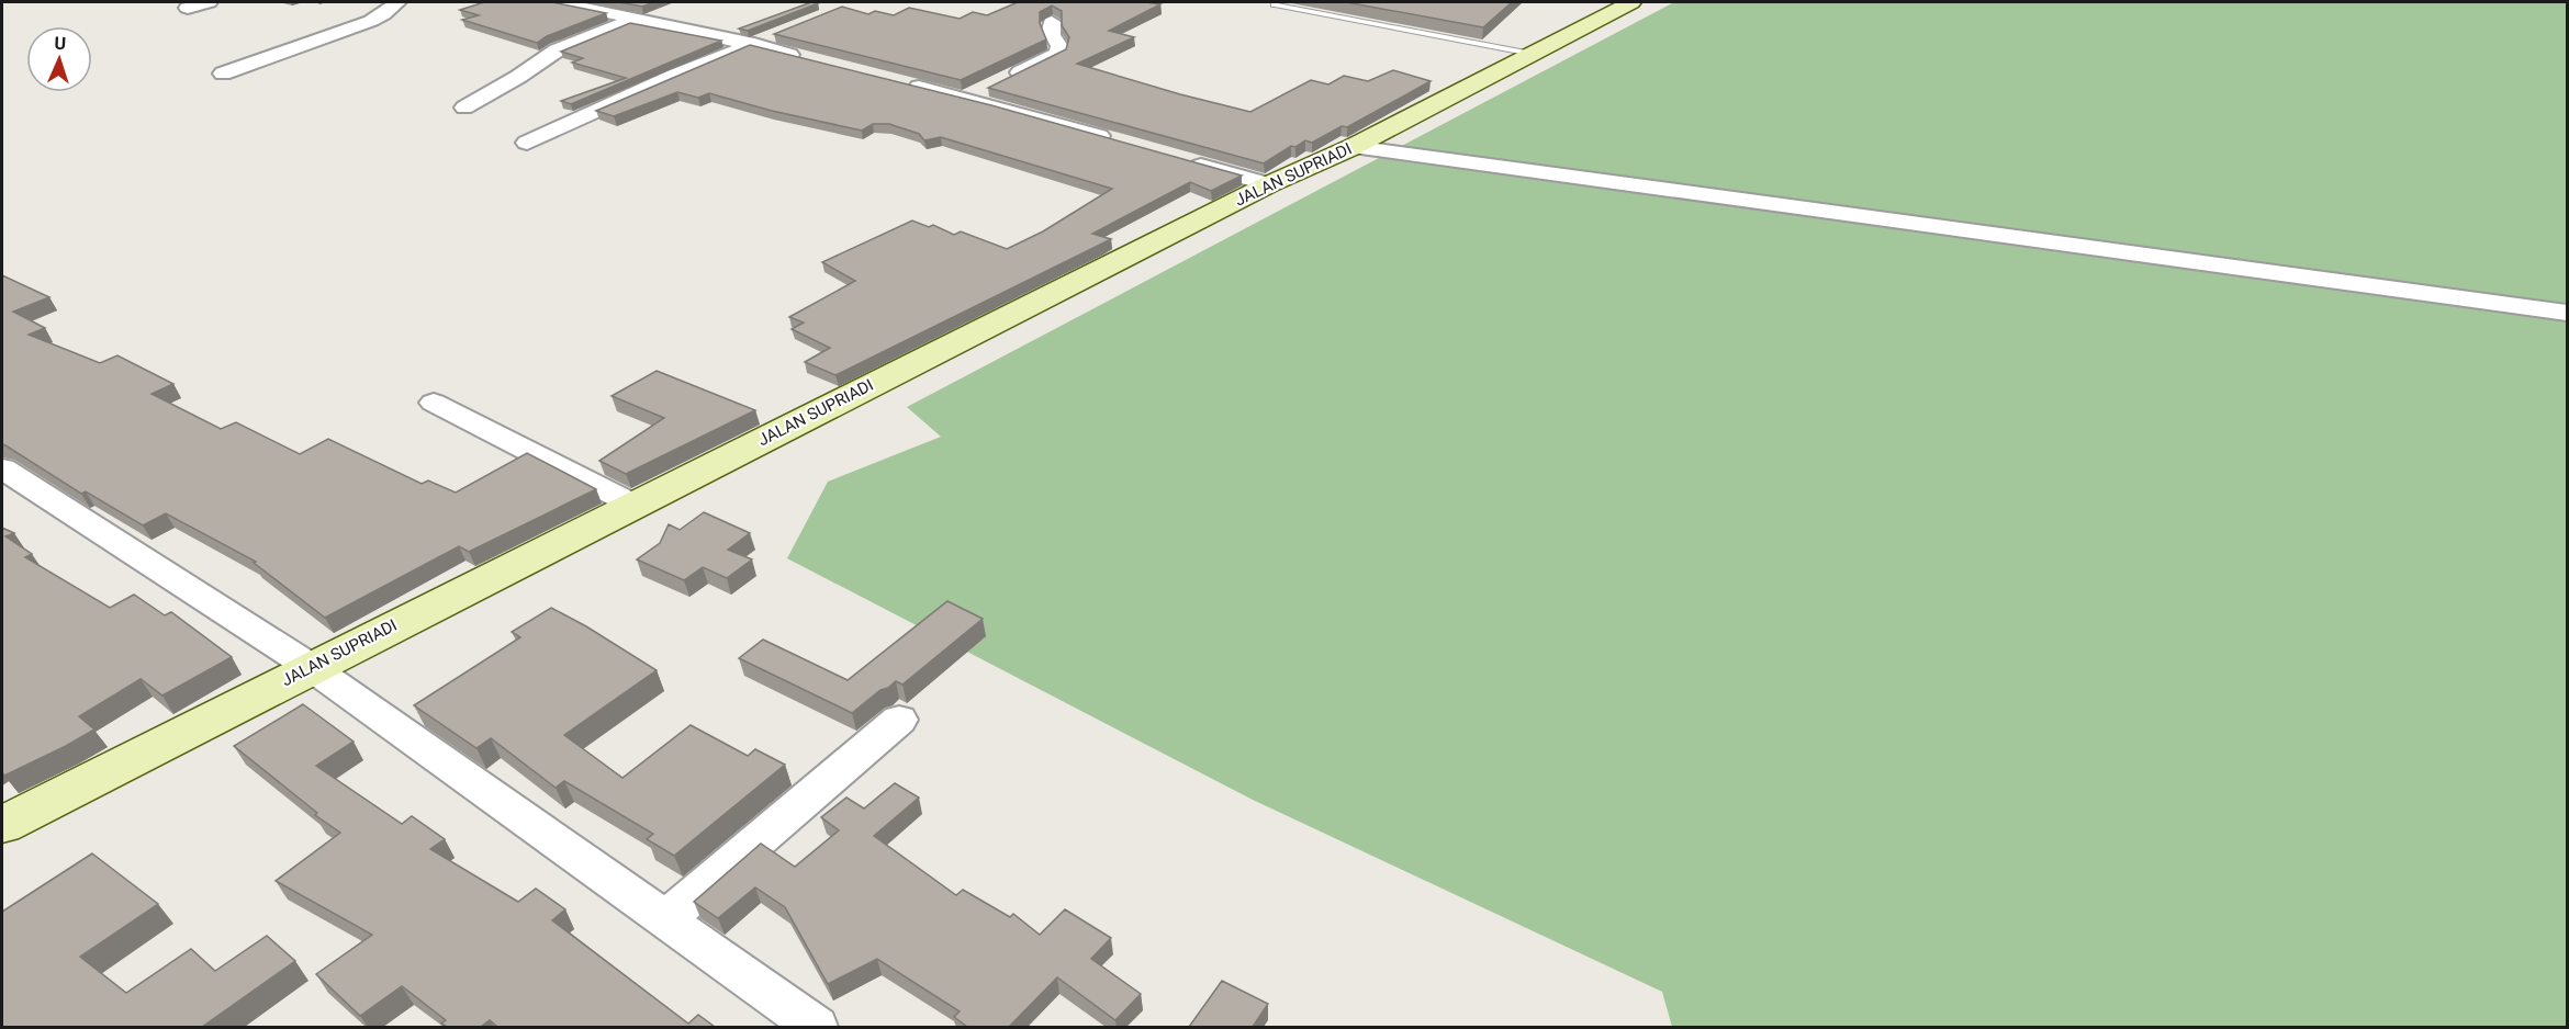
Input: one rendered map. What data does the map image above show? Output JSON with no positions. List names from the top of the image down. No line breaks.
{"streets":{"main road":["JALAN SUPRIADI"]},"north":"top"}
